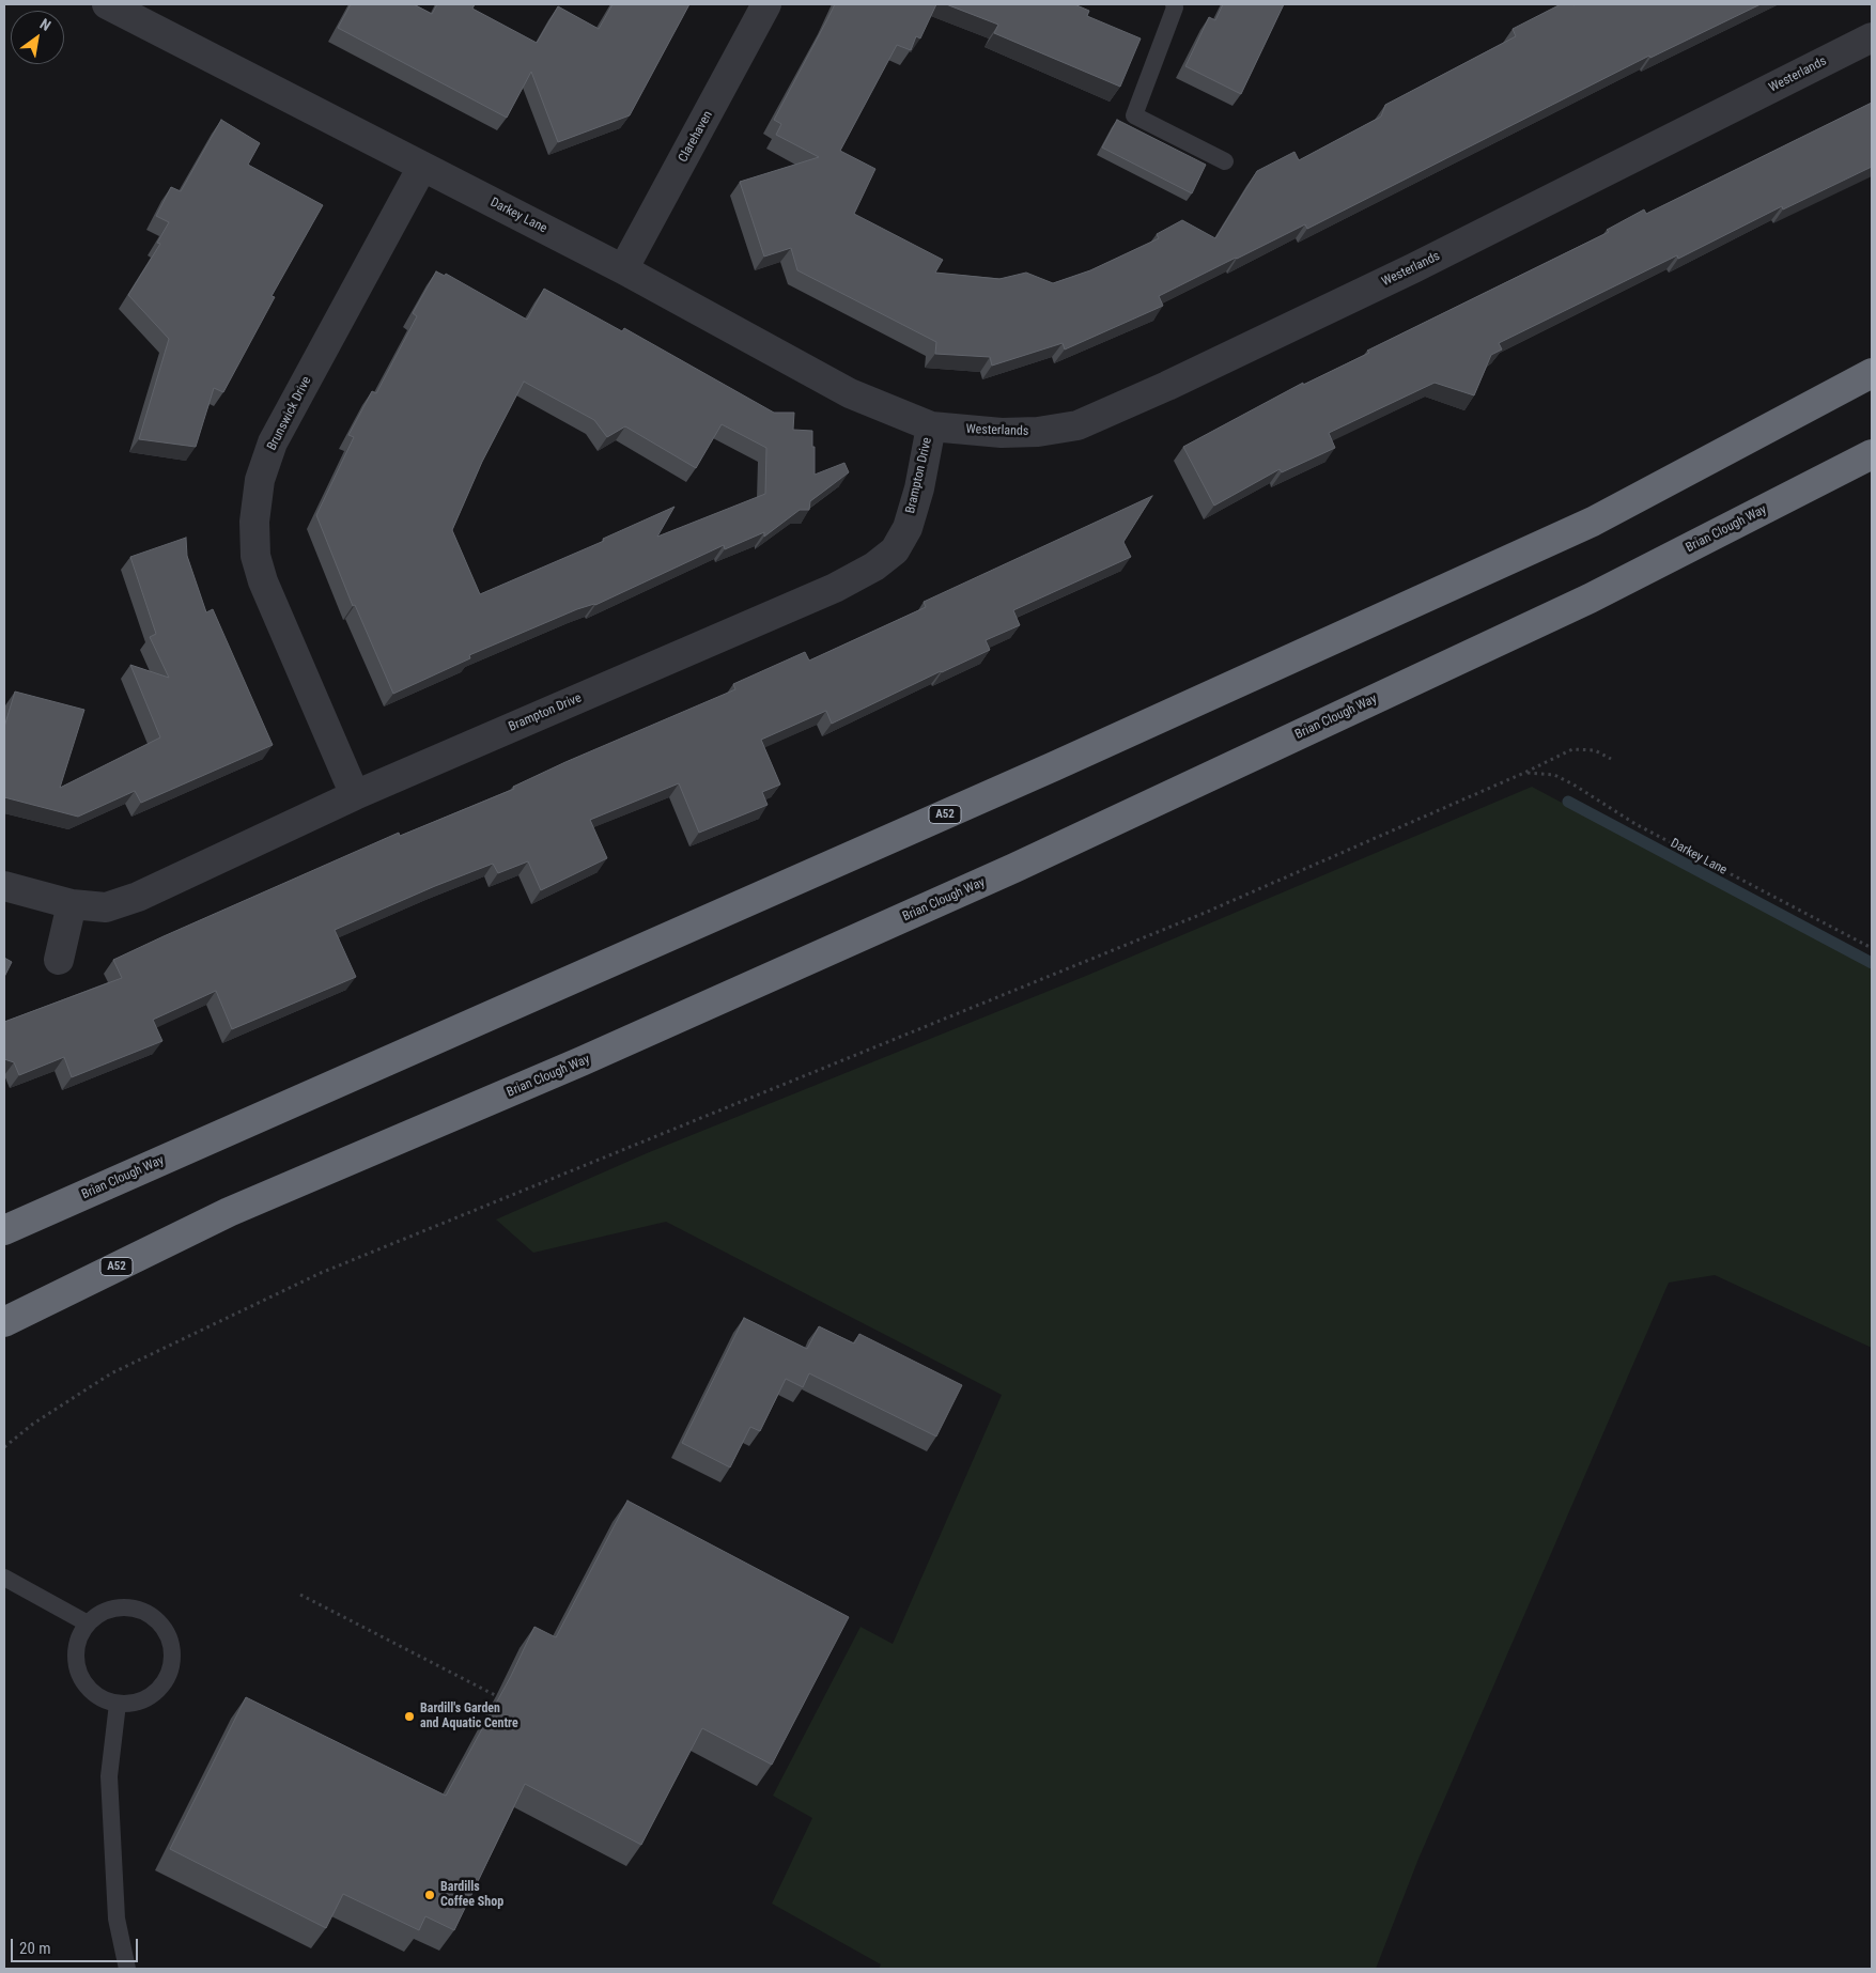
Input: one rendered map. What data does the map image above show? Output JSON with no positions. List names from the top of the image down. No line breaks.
{"streets":{"highway":["Brian Clough Way","A52"],"street":["Westerlands","Clarehaven","Darkey Lane","Brunswick Drive","Brampton Drive"]},"crossings":[["Westerlands","Darkey Lane"],["Westerlands","Brampton Drive"],["Clarehaven","Darkey Lane"],["Darkey Lane","Brunswick Drive"],["Darkey Lane","Brampton Drive"],["Brunswick Drive","Brampton Drive"]],"places":["Bardill's Garden and Aquatic Centre","Bardills Coffee Shop"],"scale_bar":"20 m","north":"top right"}
